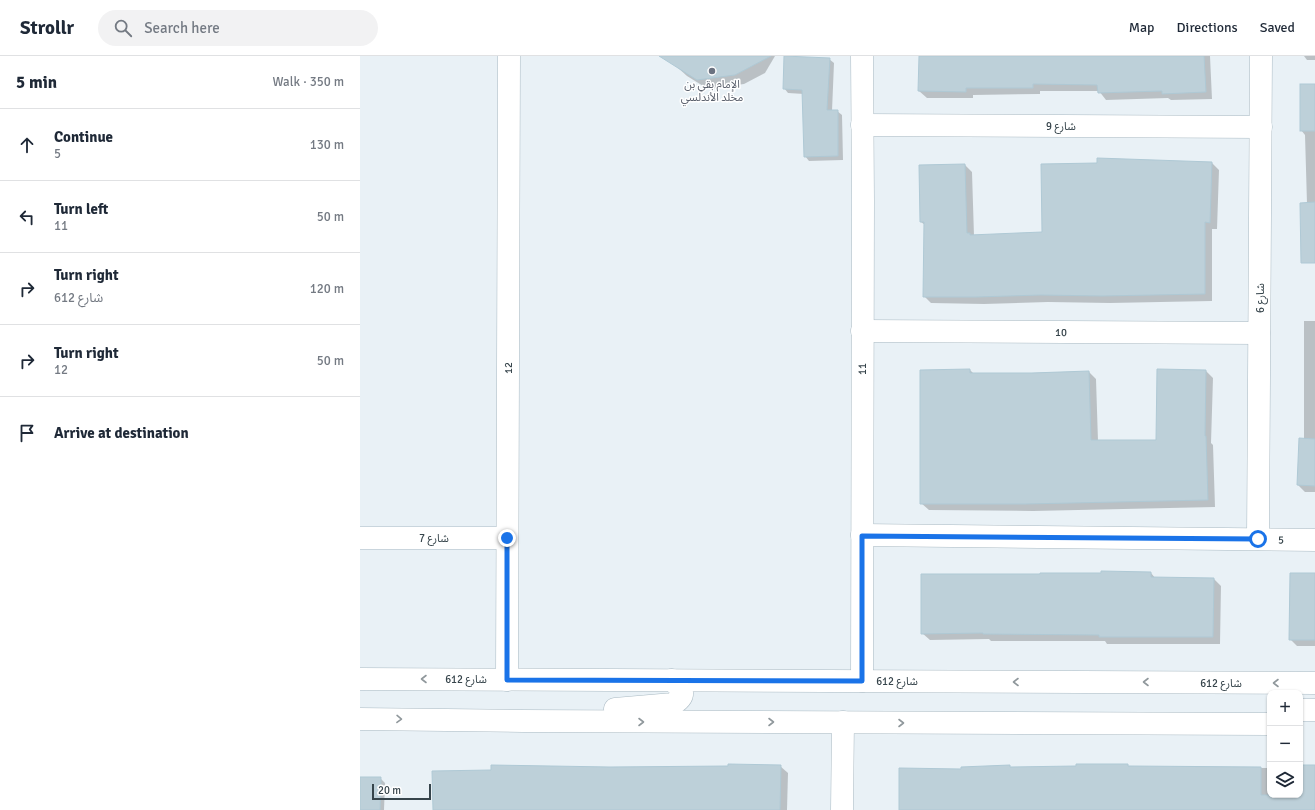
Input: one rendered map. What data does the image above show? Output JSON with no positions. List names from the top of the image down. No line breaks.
{"streets":{"street":["شارع 9","شارع 6","10","12","11","شارع 7","5","شارع 612"]},"crossings":[["شارع 9","شارع 6"],["شارع 9","11"],["شارع 6","10"],["شارع 6","5"],["10","11"],["12","شارع 7"],["12","شارع 612"],["11","5"],["11","شارع 612"]],"places":["الإمام بقي بن مخلد الأندلسي"],"scale_bar":"20 m","page":{"header":"Strollr","search":"Search here","nav":["Map","Directions","Saved"],"heading":["5 min","Walk · 350 m"],"list":[["Continue","5","130 m"],["Turn left","11","50 m"],["Turn right","شارع 612","120 m"],["Turn right","12","50 m"],"Arrive at destination"],"map_buttons":["+","−"],"scale":"20 m"}}
